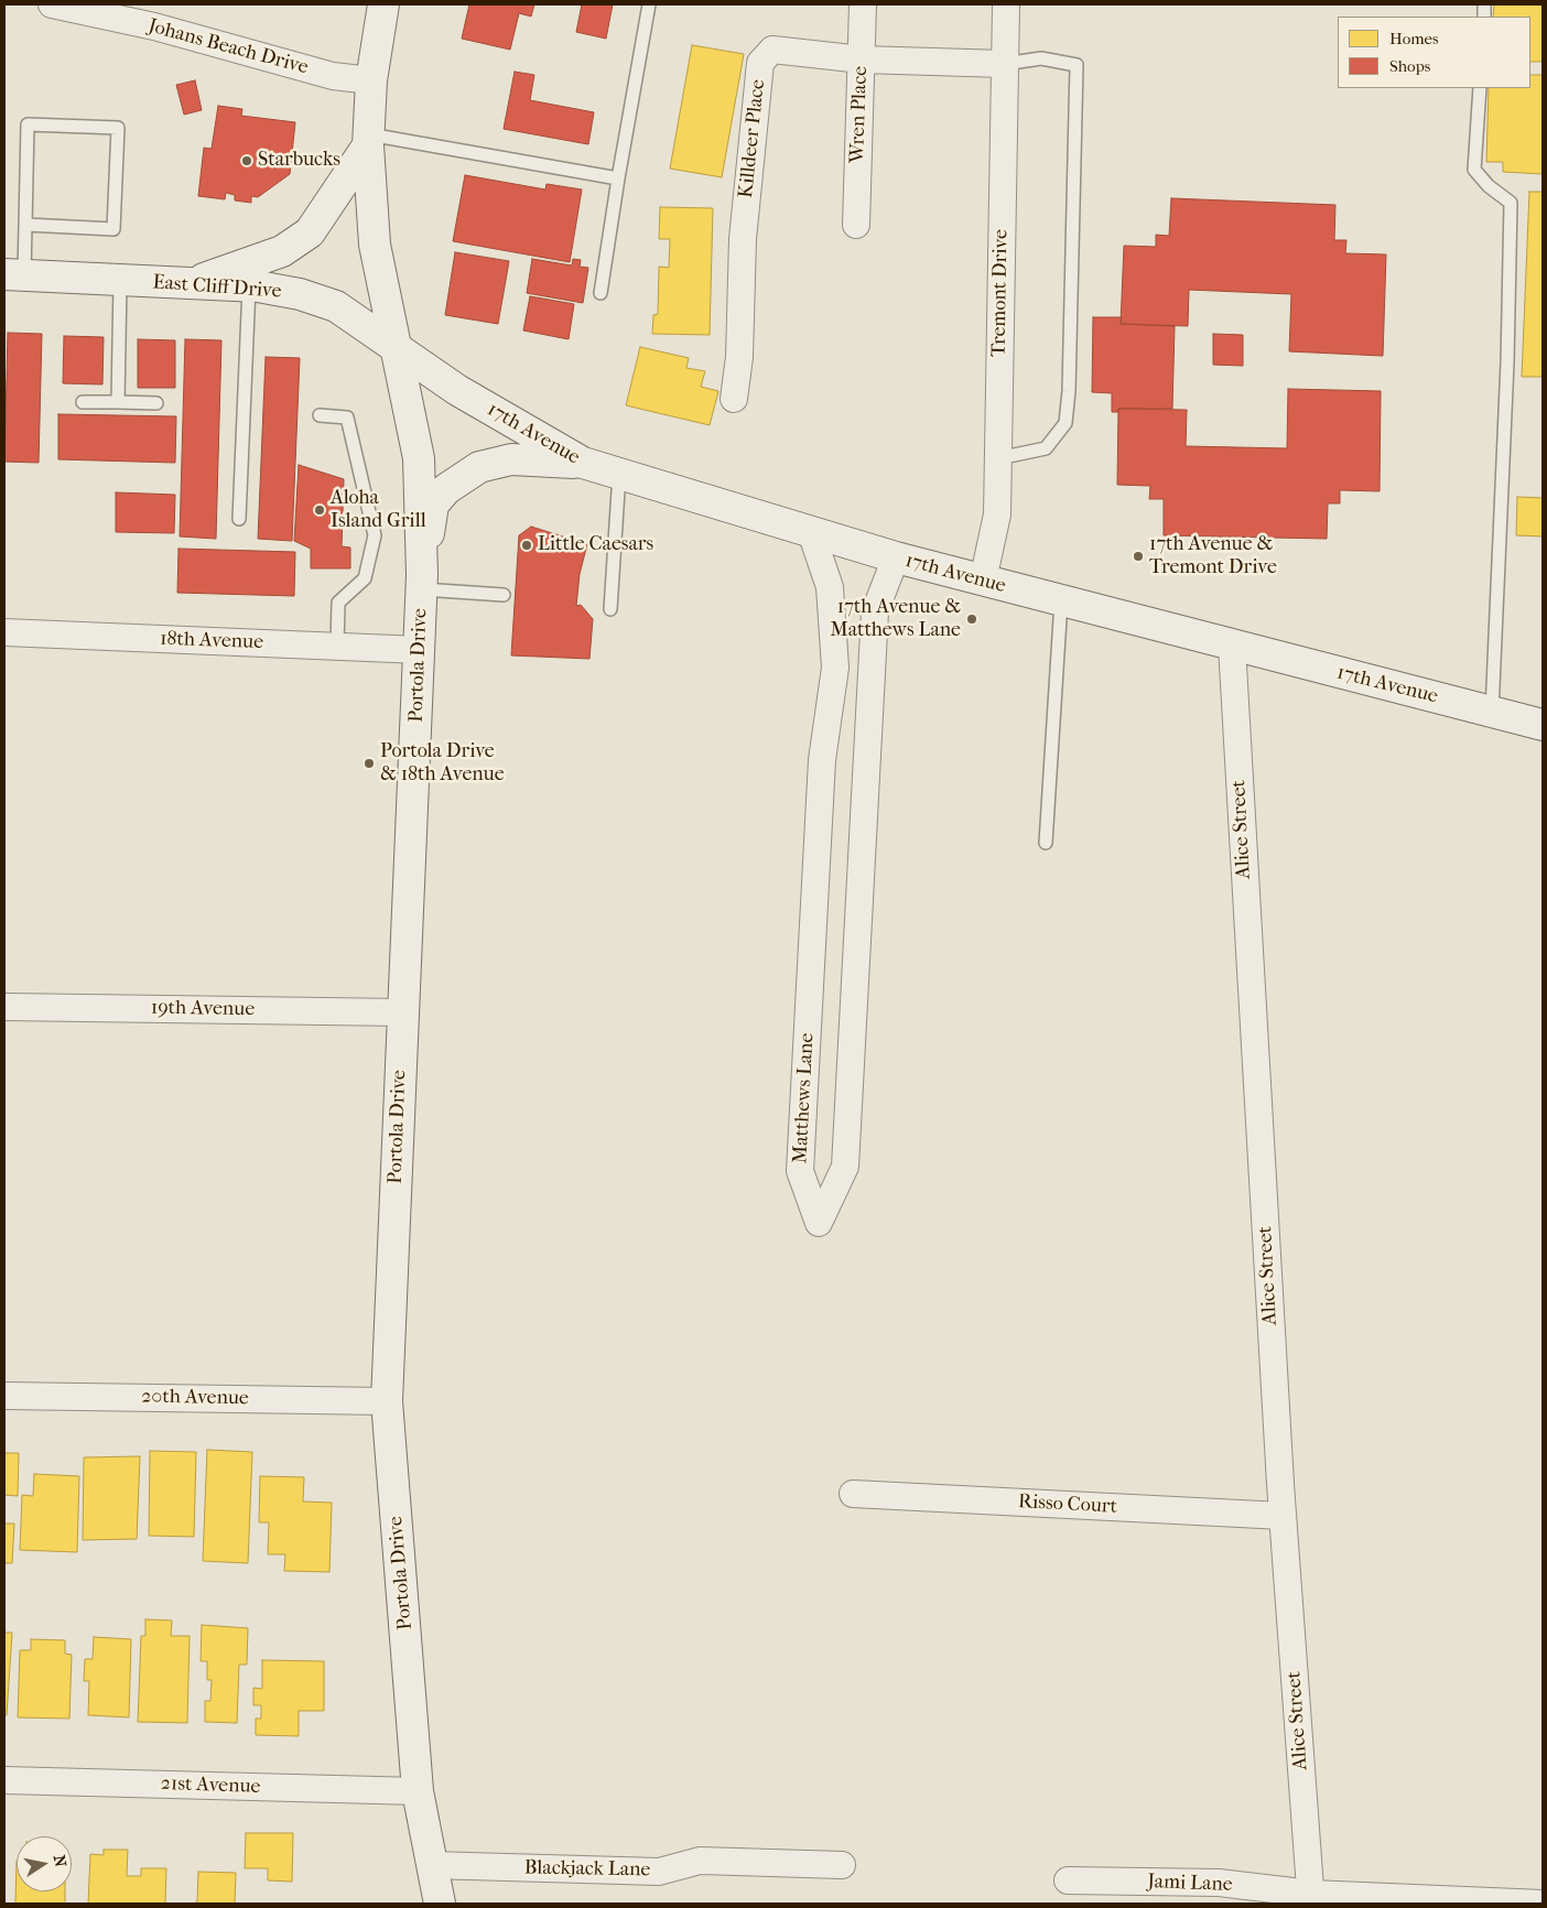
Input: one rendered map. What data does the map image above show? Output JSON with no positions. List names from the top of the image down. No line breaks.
{"streets":{"main road":["East Cliff Drive","17th Avenue","Portola Drive"],"street":["Johans Beach Drive","Wren Place","Killdeer Place","Tremont Drive","18th Avenue","Alice Street","19th Avenue","Matthews Lane","20th Avenue","Risso Court","21st Avenue","Blackjack Lane","Jami Lane"]},"crossings":[["Wren Place","Killdeer Place"],["Killdeer Place","Tremont Drive"],["East Cliff Drive","17th Avenue"],["East Cliff Drive","Portola Drive"],["Tremont Drive","17th Avenue"],["17th Avenue","Portola Drive"],["17th Avenue","Alice Street"],["17th Avenue","Matthews Lane"],["18th Avenue","Portola Drive"],["Portola Drive","19th Avenue"],["Portola Drive","20th Avenue"],["Portola Drive","21st Avenue"],["Portola Drive","Blackjack Lane"],["Alice Street","Risso Court"],["Alice Street","Jami Lane"]],"places":["Starbucks","Aloha Island Grill","Little Caesars","17th Avenue & Tremont Drive","17th Avenue & Matthews Lane","Portola Drive & 18th Avenue"],"legend":["Homes","Shops"],"north":"right"}
